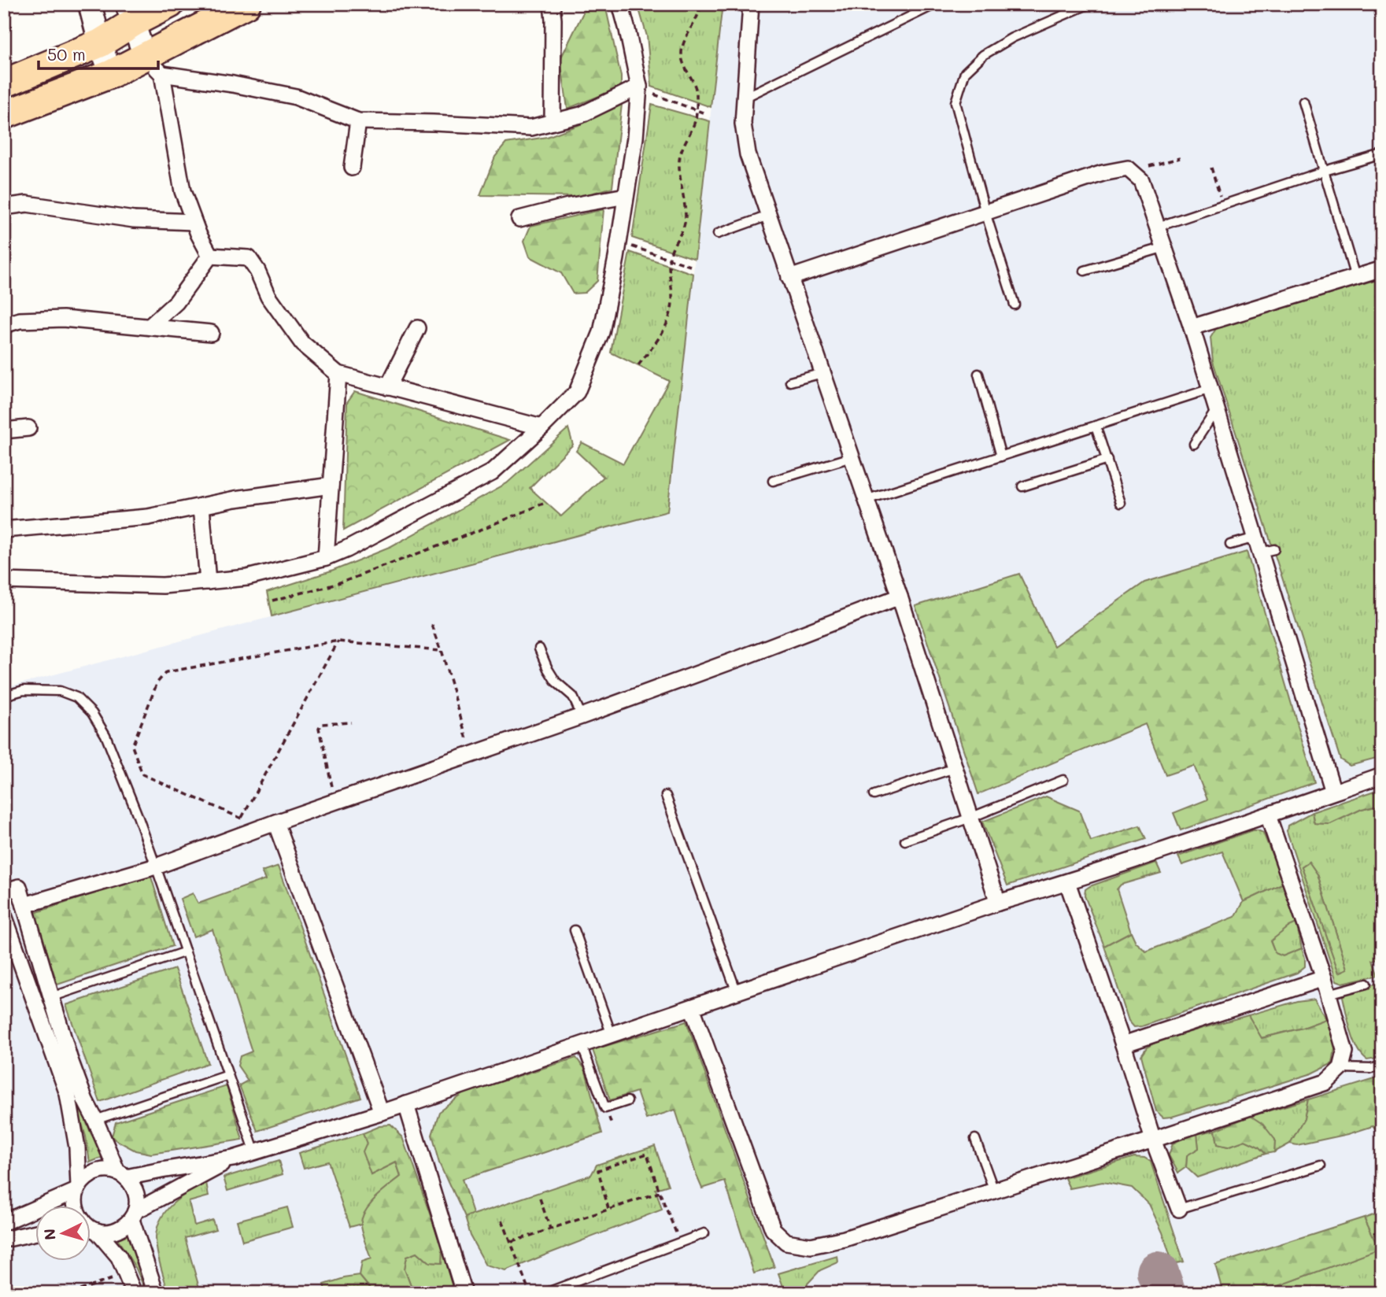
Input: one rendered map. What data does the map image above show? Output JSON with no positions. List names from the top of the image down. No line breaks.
{"scale_bar":"50 m","north":"left"}
